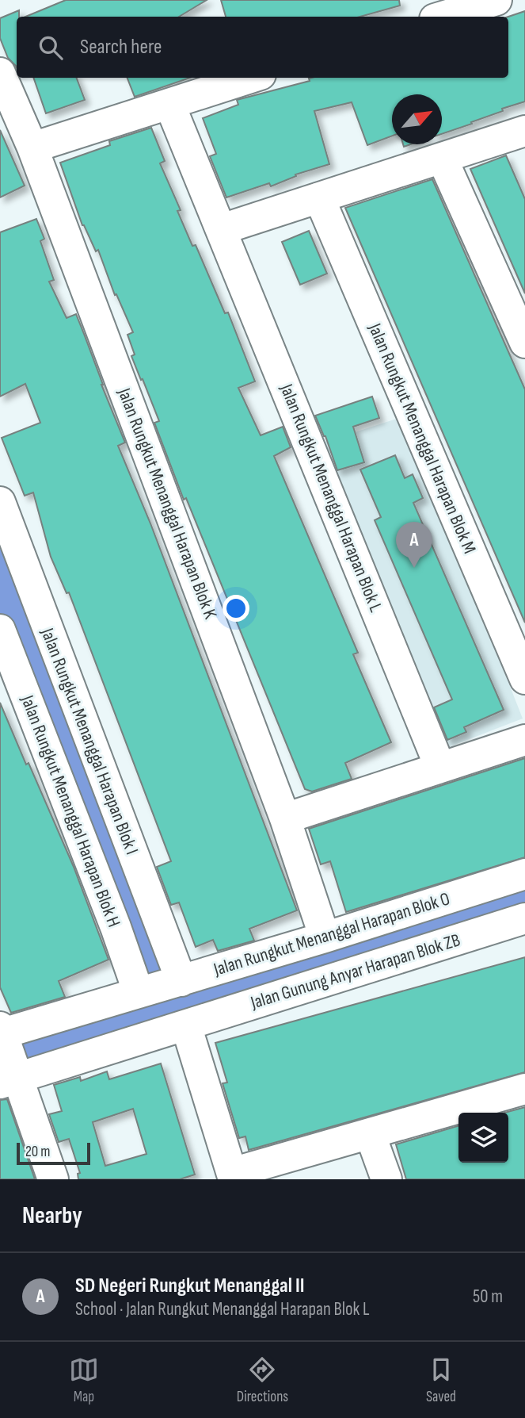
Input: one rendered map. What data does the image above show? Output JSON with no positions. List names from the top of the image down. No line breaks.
{"streets":{"street":["Jalan Rungkut Menanggal Harapan Blok M","Jalan Rungkut Menanggal Harapan Blok L","Jalan Rungkut Menanggal Harapan Blok K","Jalan Rungkut Menanggal Harapan Blok I","Jalan Rungkut Menanggal Harapan Blok H","Jalan Rungkut Menanggal Harapan Blok O","Jalan Gunung Anyar Harapan Blok ZB"]},"crossings":[["Jalan Rungkut Menanggal Harapan Blok K","Jalan Rungkut Menanggal Harapan Blok O"],["Jalan Rungkut Menanggal Harapan Blok I","Jalan Rungkut Menanggal Harapan Blok H"],["Jalan Rungkut Menanggal Harapan Blok I","Jalan Rungkut Menanggal Harapan Blok O"],["Jalan Rungkut Menanggal Harapan Blok H","Jalan Rungkut Menanggal Harapan Blok O"],["Jalan Rungkut Menanggal Harapan Blok O","Jalan Gunung Anyar Harapan Blok ZB"]],"scale_bar":"20 m","north":"top right","page":{"search":"Search here","pins":"A","scale":"20 m","heading":"Nearby","list":[{"mark":"A","name":"SD Negeri Rungkut Menanggal II","note":"School · Jalan Rungkut Menanggal Harapan Blok L","value":"50 m"}],"nav":["Map","Directions","Saved"]}}
